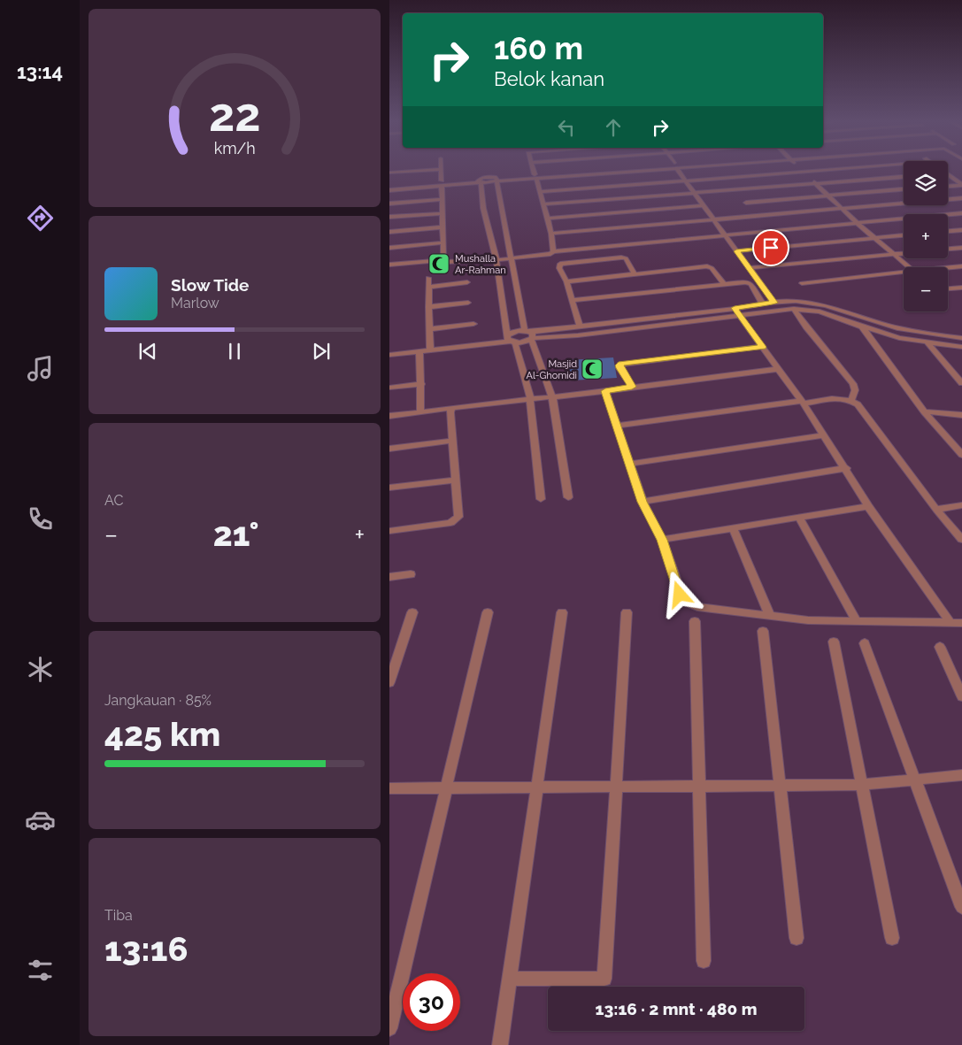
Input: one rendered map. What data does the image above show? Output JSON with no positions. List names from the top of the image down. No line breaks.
{"places":{"mosque":["Mushalla Ar-Rahman","Masjid Al-Ghomidi"]},"page":{"tabs":"13:14","turn":["160 m","Belok kanan"],"map_buttons":["+","−"],"song":["Slow Tide","Marlow"],"tile":["AC",["Jangkauan · 85%","425 km"],["Tiba","13:16"]],"heat":["−","21°","+"],"limit":"30","trip":"13:16 · 2 mnt · 480 m","gauge":["22","km/h"]}}
